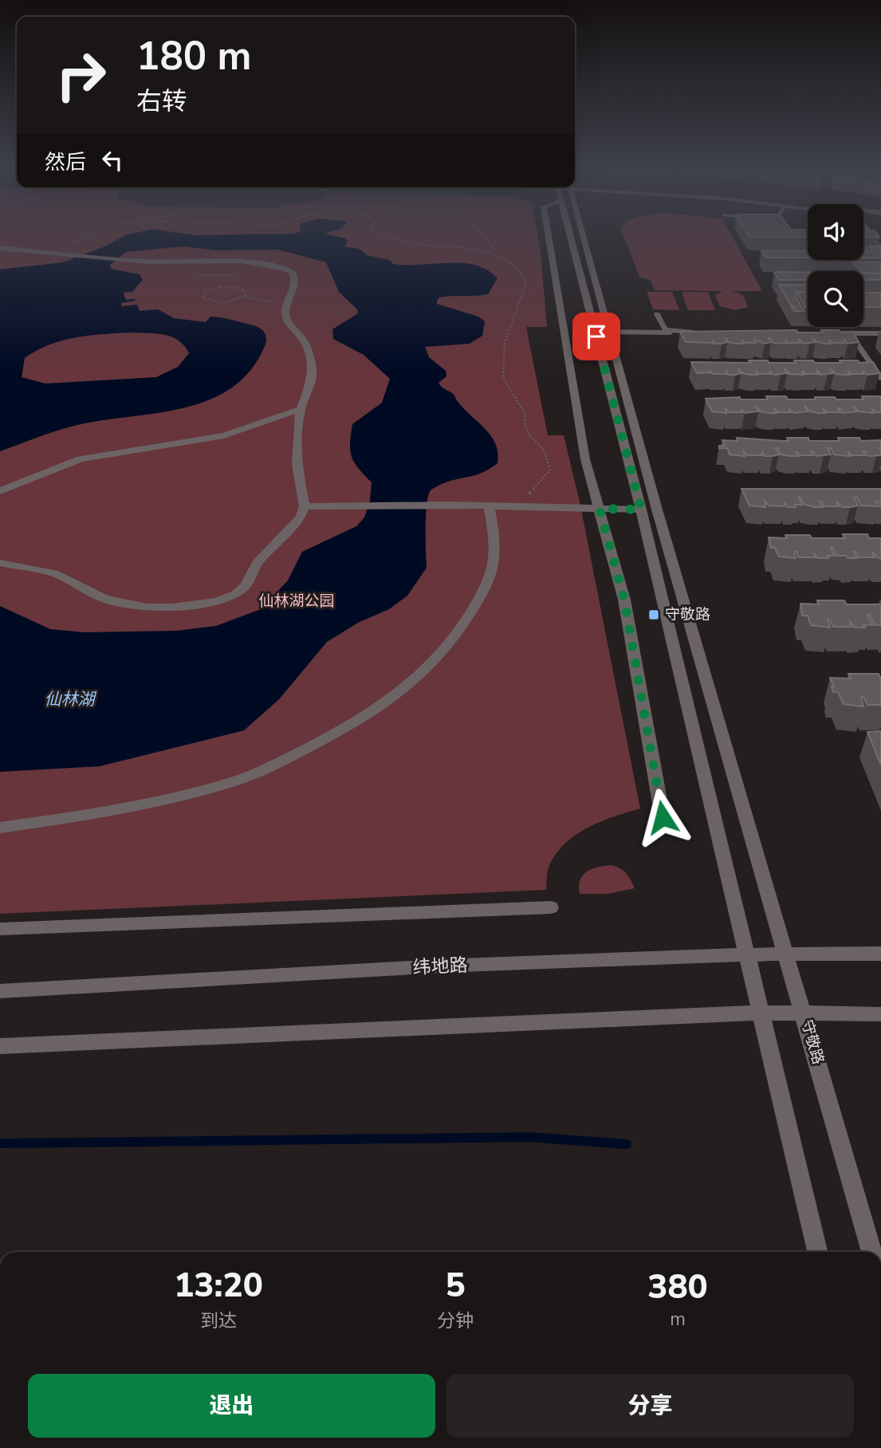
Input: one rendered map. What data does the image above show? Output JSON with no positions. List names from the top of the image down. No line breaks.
{"streets":{"street":["纬地路","守敬路"]},"crossings":[["纬地路","守敬路"]],"water":["仙林湖"],"parks":["仙林湖公园"],"places":{"transit":["守敬路"]},"page":{"turn":["180 m","右转"],"then":"然后","eta":["13:20","到达","5","分钟","380","m"],"buttons":["退出","分享"]}}
